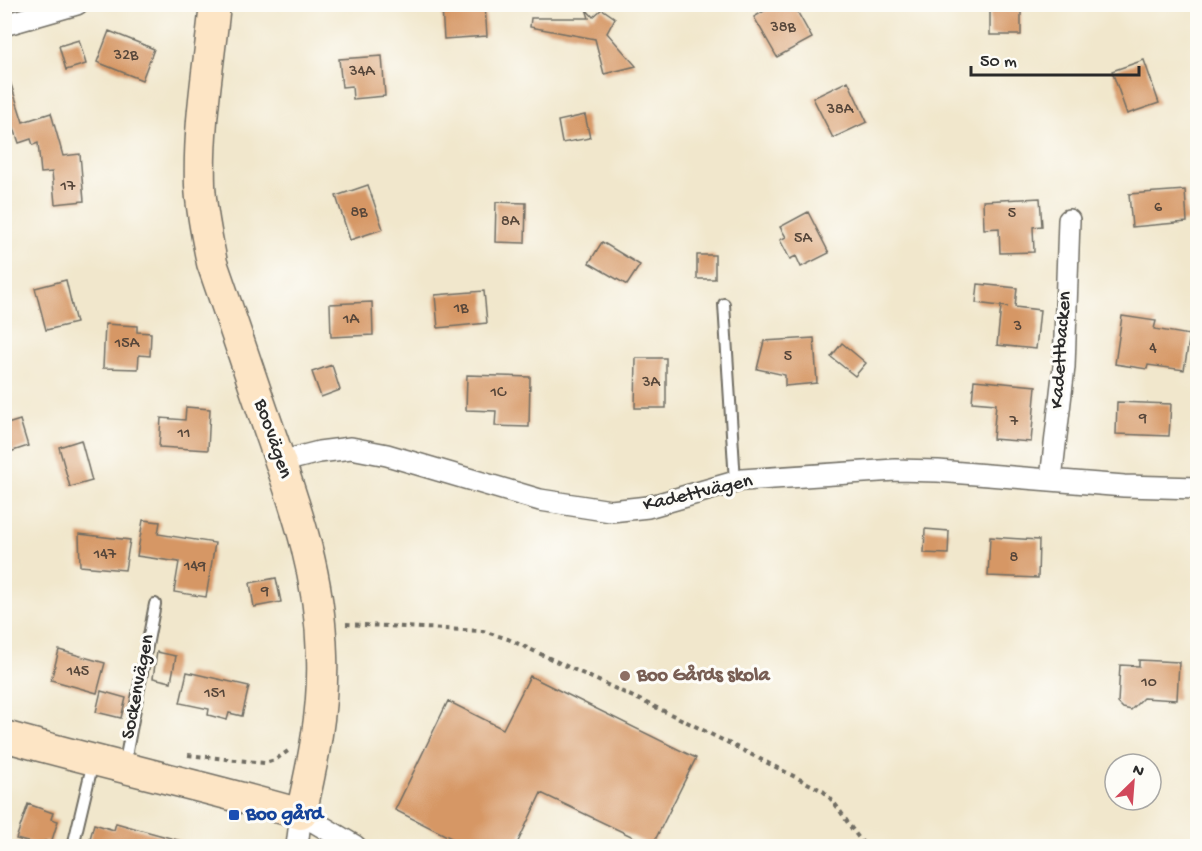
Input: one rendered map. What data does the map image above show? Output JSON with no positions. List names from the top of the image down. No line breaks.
{"streets":{"street":["Kadettbacken","Boovägen","Kadettvägen"],"lane":["Sockenvägen"]},"crossings":[["Kadettbacken","Kadettvägen"],["Boovägen","Kadettvägen"]],"places":{"other":["Boo Gårds skola"],"transit":["Boo gård"]},"house_numbers":["38B","32B","34A","38A","17","6","8B","5","8A","5A","1B","1A","3","15A","4","5","3A","1C","9","7","11","147","8","149","9","145","10","151"],"scale_bar":"50 m","north":"top right"}
